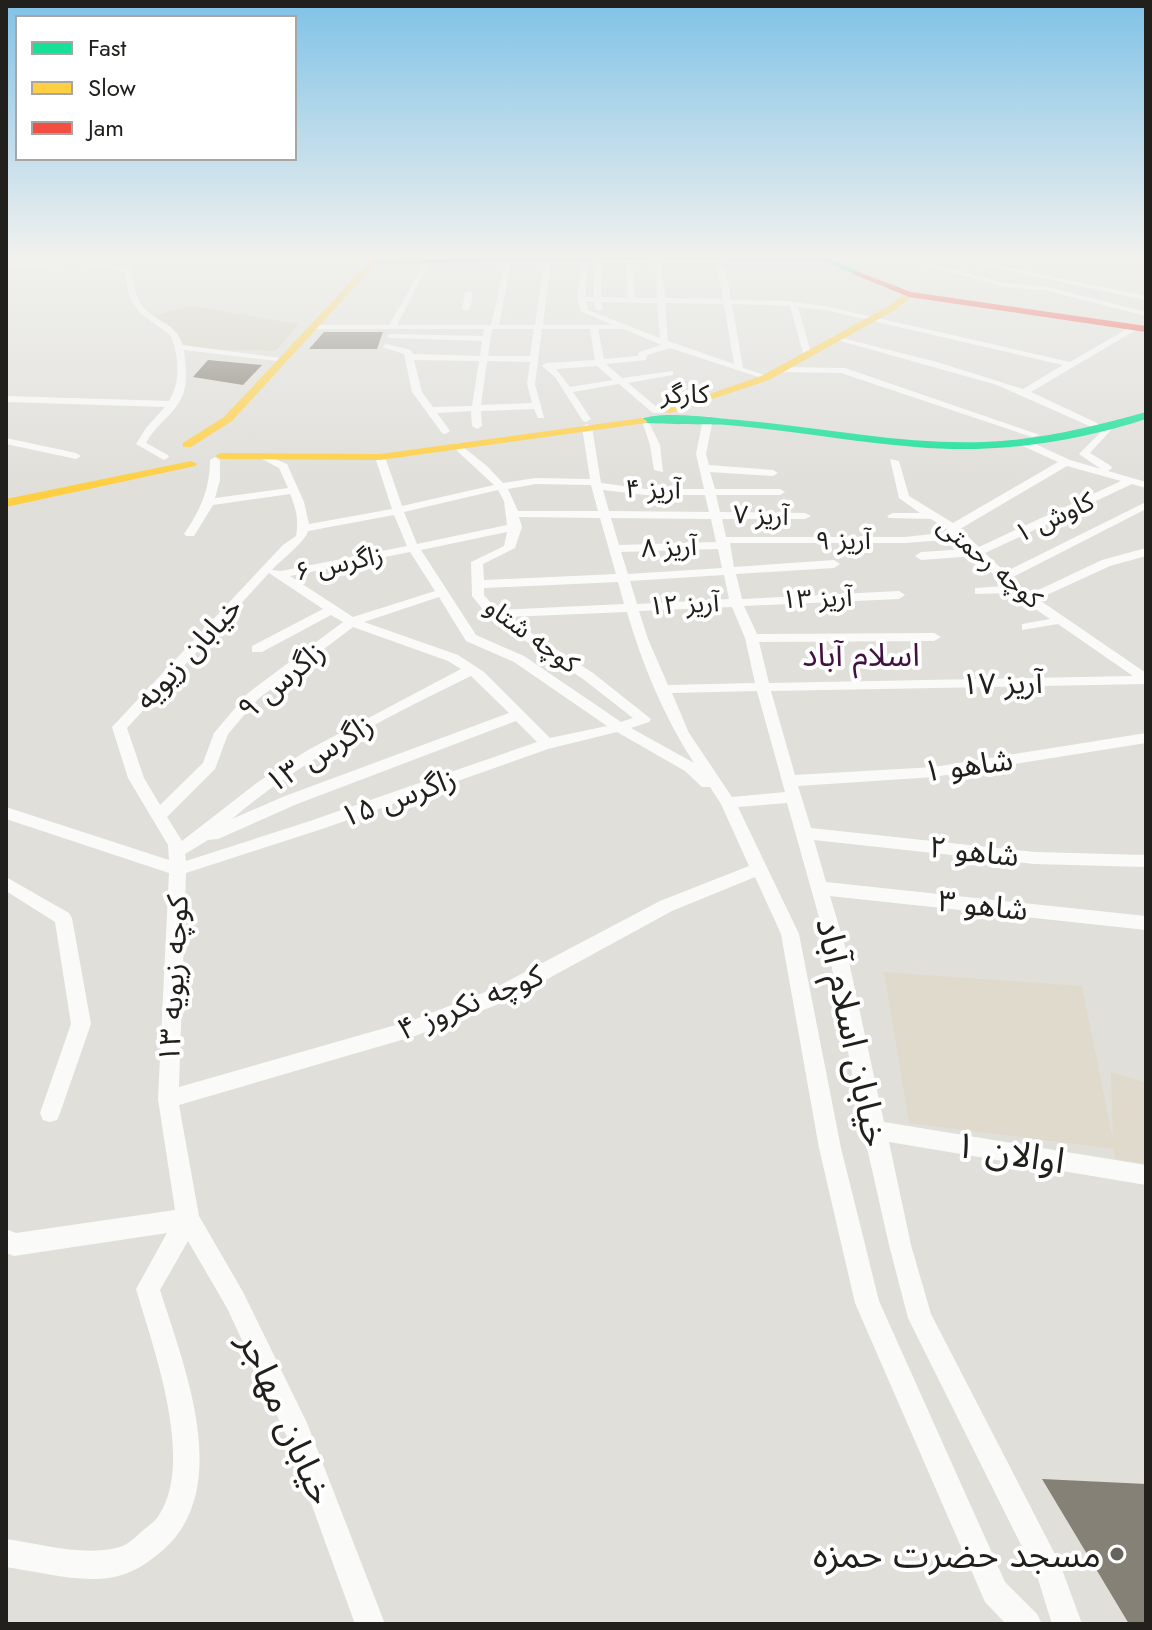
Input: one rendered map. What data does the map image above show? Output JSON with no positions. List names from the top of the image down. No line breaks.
{"streets":{"main road":["کارگر"],"street":["آریز ۴","آریز ۷","کاوش ۱","آریز ۹","آریز ۸","کوچه رحمتی","زاگرس ۶","آریز ۱۳","آریز ۱۲","کوچه شتاو","خیابان زیویه","زاگرس ۹","آریز ۱۷","زاگرس ۱۳","شاهو ۱","زاگرس ۱۵","شاهو ۲","شاهو ۳","کوچه زیویه ۱۳","کوچه نکروز ۴","خیابان اسلام آباد","اوالان ۱","خیابان مهاجر"]},"crossings":[["کارگر","خیابان اسلام آباد"],["آریز ۴","خیابان زیویه"],["آریز ۴","خیابان اسلام آباد"],["آریز ۷","زاگرس ۶"],["آریز ۷","خیابان اسلام آباد"],["کاوش ۱","کوچه رحمتی"],["آریز ۹","آریز ۸"],["آریز ۹","کوچه رحمتی"],["آریز ۹","خیابان اسلام آباد"],["آریز ۸","خیابان اسلام آباد"],["کوچه رحمتی","آریز ۱۷"],["زاگرس ۶","کوچه شتاو"],["زاگرس ۶","خیابان زیویه"],["آریز ۱۳","آریز ۱۲"],["آریز ۱۳","خیابان اسلام آباد"],["آریز ۱۲","کوچه شتاو"],["آریز ۱۲","خیابان اسلام آباد"],["کوچه شتاو","زاگرس ۱۵"],["خیابان زیویه","زاگرس ۹"],["خیابان زیویه","زاگرس ۱۳"],["خیابان زیویه","زاگرس ۱۵"],["خیابان زیویه","کوچه زیویه ۱۳"],["آریز ۱۷","خیابان اسلام آباد"],["زاگرس ۱۳","زاگرس ۱۵"],["زاگرس ۱۳","کوچه زیویه ۱۳"],["شاهو ۱","خیابان اسلام آباد"],["زاگرس ۱۵","کوچه زیویه ۱۳"],["شاهو ۲","خیابان اسلام آباد"],["شاهو ۳","خیابان اسلام آباد"],["کوچه زیویه ۱۳","کوچه نکروز ۴"],["کوچه زیویه ۱۳","خیابان مهاجر"],["کوچه نکروز ۴","خیابان اسلام آباد"],["خیابان اسلام آباد","اوالان ۱"]],"districts":["اسلام آباد"],"places":["مسجد حضرت حمزه"],"legend":["Fast","Slow","Jam"]}
